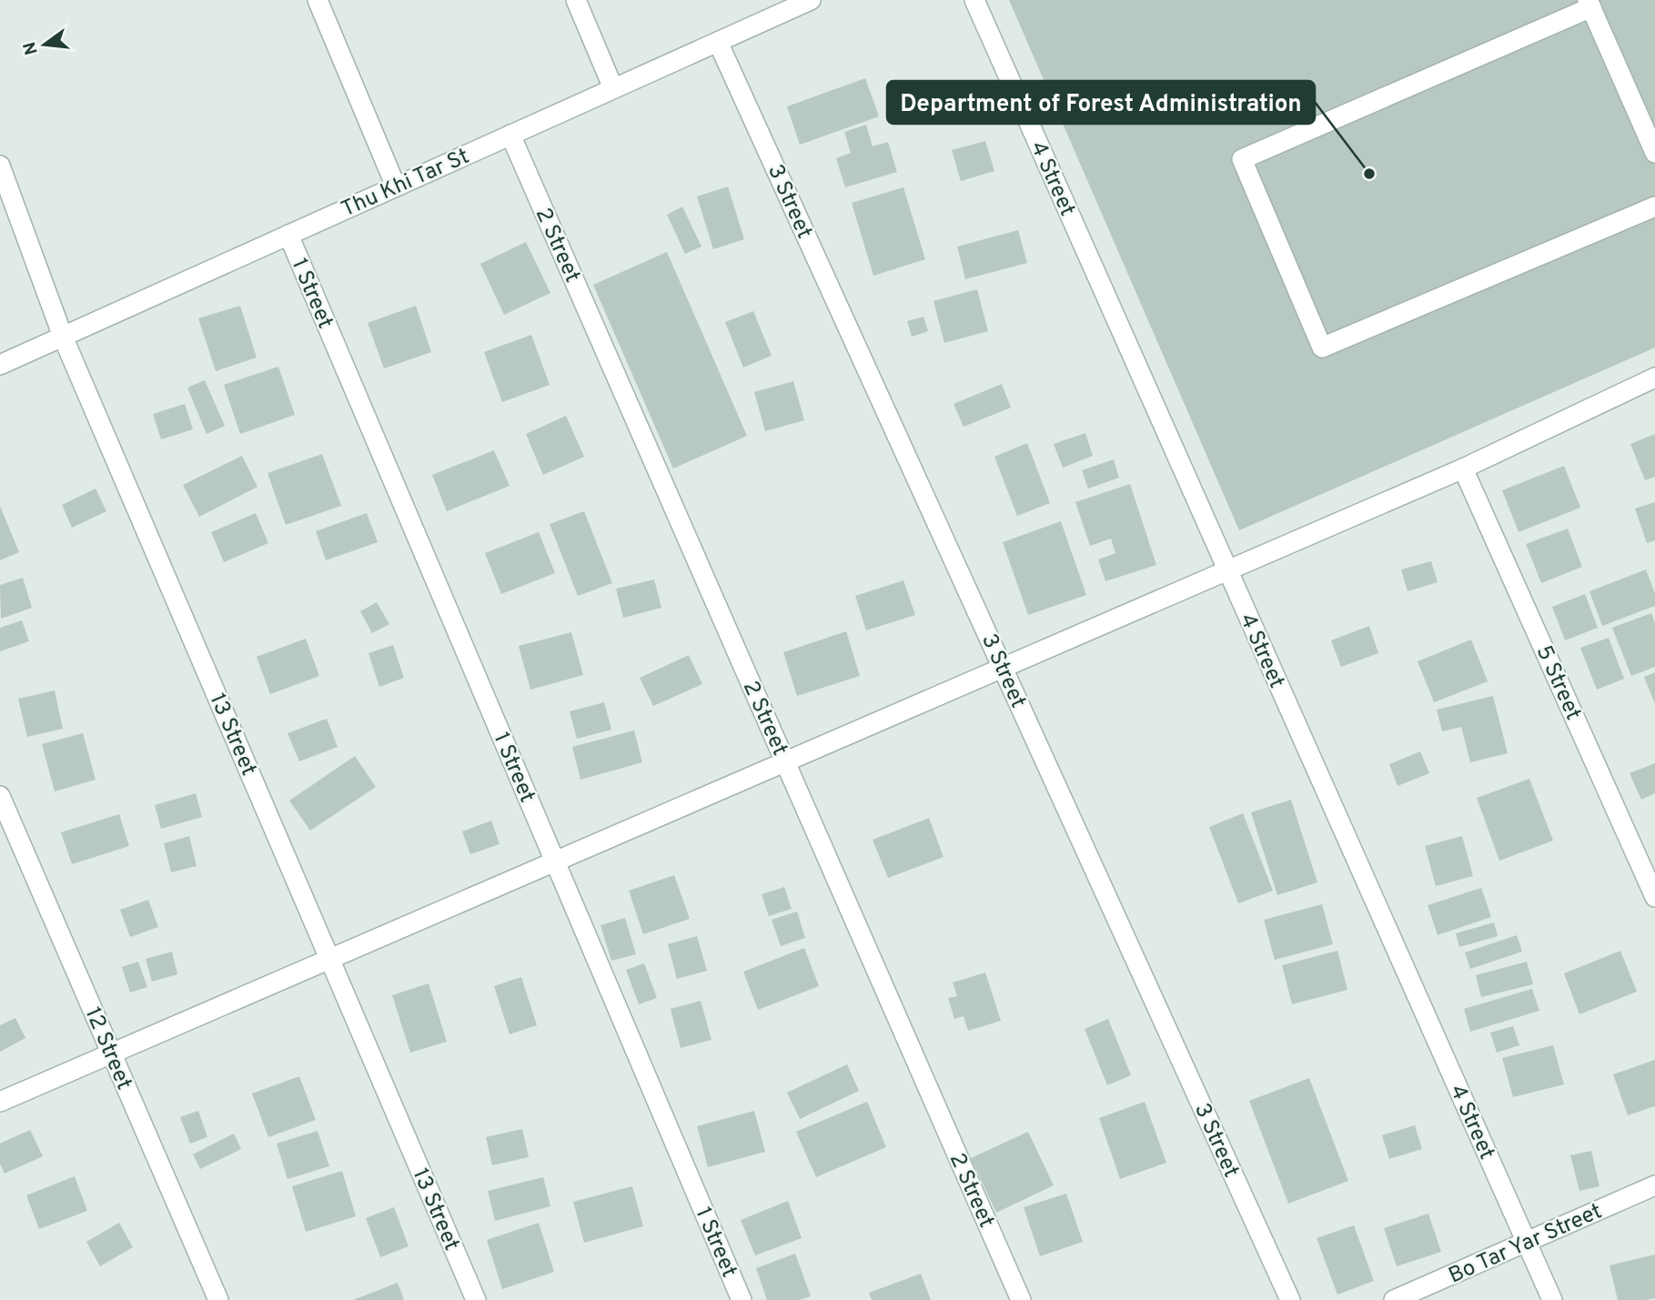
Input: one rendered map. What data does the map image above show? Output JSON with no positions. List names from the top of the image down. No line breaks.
{"streets":{"street":["4 Street","Thu Khi Tar St","3 Street","2 Street","1 Street","5 Street","13 Street","12 Street","Bo Tar Yar Street"]},"crossings":[["4 Street","Bo Tar Yar Street"],["Thu Khi Tar St","3 Street"],["Thu Khi Tar St","2 Street"],["Thu Khi Tar St","1 Street"],["Thu Khi Tar St","13 Street"]],"places":["Department of Forest Administration"],"north":"left"}
